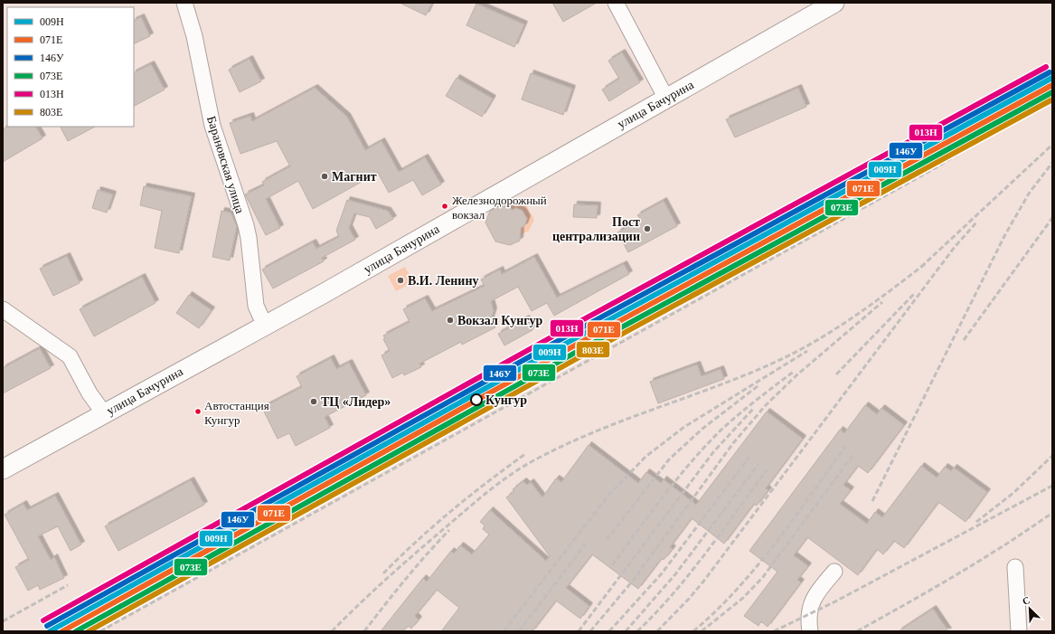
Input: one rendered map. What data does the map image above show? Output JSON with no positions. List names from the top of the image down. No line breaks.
{"streets":{"street":["улица Бачурина","Барановская улица"]},"crossings":[["улица Бачурина","Барановская улица"]],"places":["Магнит","Железнодорожный вокзал","Пост централизации","В.И. Ленину","Вокзал Кунгур","Кунгур","ТЦ «Лидер»","Автостанция Кунгур"],"lines":["transit line 013Н","transit line 146У","transit line 009Н","transit line 071Е","transit line 073Е","transit line 803Е"],"legend":["009Н","071Е","146У","073Е","013Н","803Е"],"north":"top left"}
